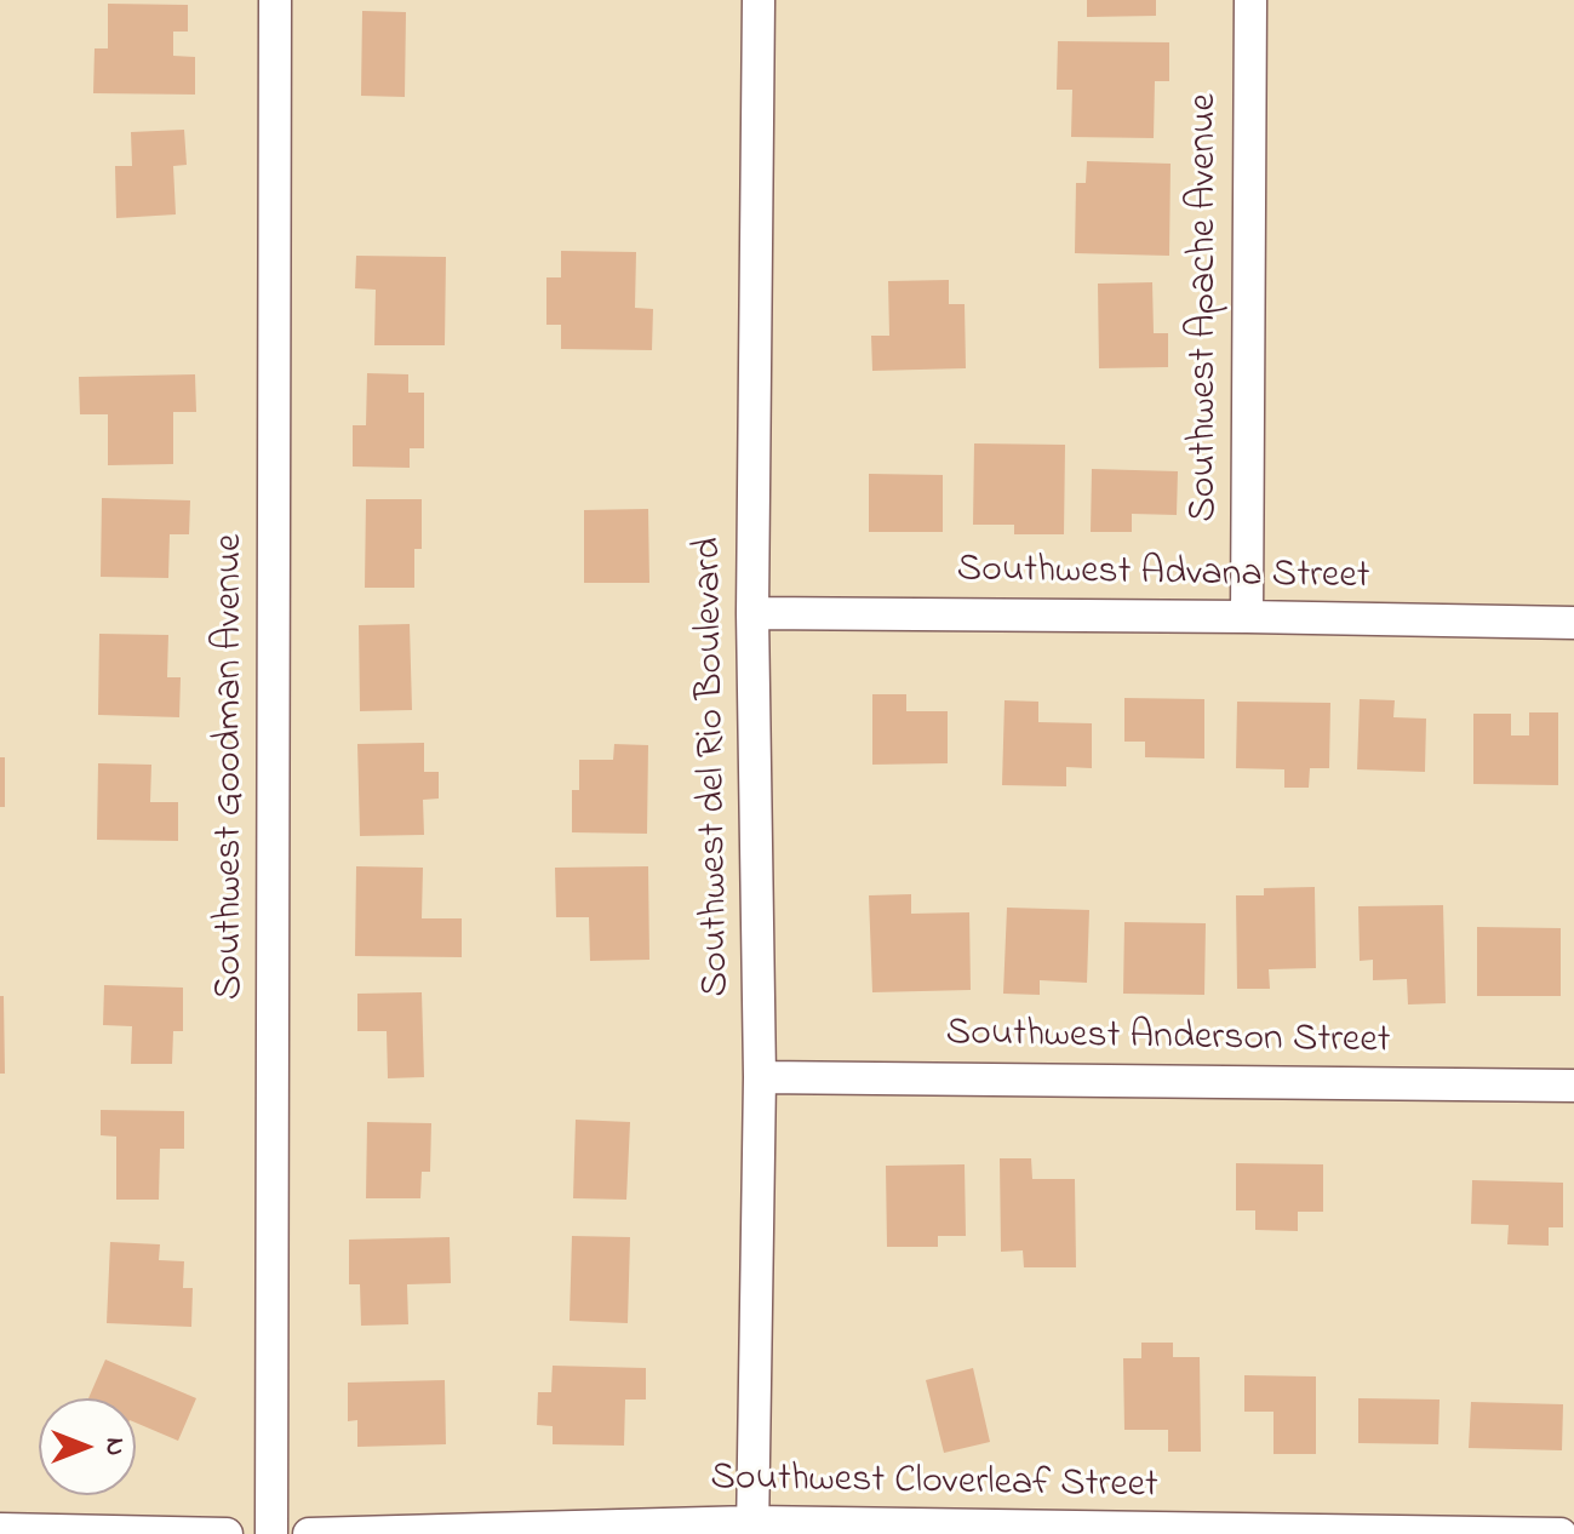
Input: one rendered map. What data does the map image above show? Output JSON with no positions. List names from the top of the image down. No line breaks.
{"streets":{"street":["Southwest Apache Avenue","Southwest Advana Street","Southwest Goodman Avenue","Southwest del Rio Boulevard","Southwest Anderson Street","Southwest Cloverleaf Street"]},"crossings":[["Southwest Apache Avenue","Southwest Advana Street"],["Southwest Advana Street","Southwest del Rio Boulevard"],["Southwest del Rio Boulevard","Southwest Anderson Street"],["Southwest del Rio Boulevard","Southwest Cloverleaf Street"]],"north":"right"}
